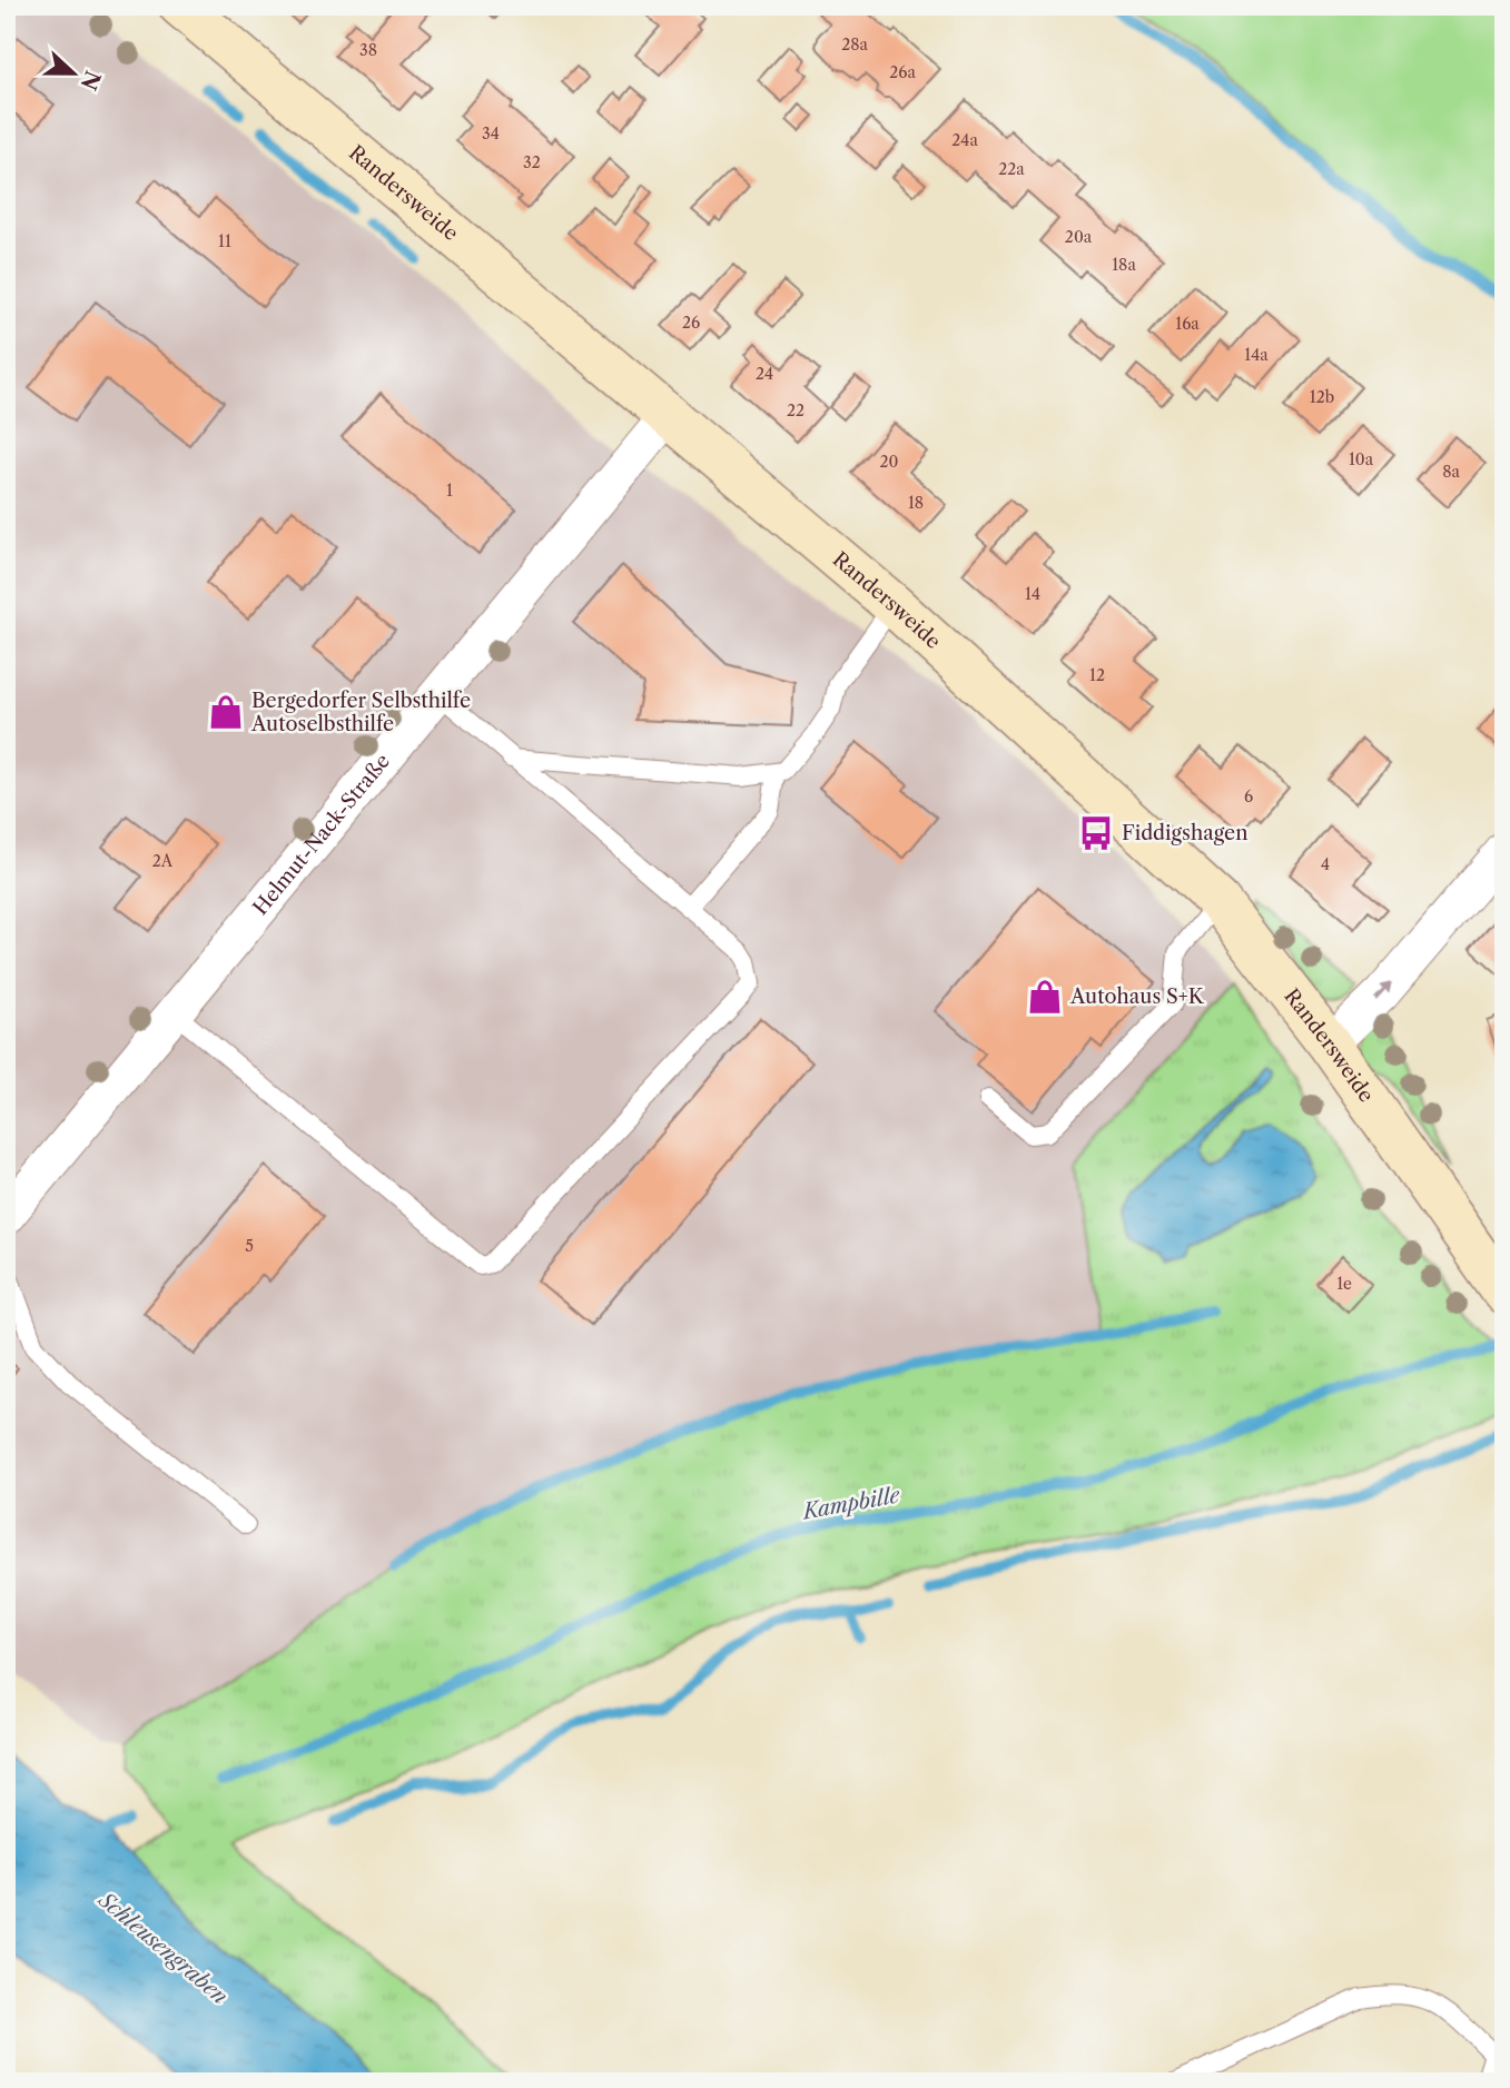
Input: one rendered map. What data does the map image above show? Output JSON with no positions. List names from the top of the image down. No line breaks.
{"streets":{"street":["Randersweide","Helmut-Nack-Straße"]},"crossings":[["Randersweide","Helmut-Nack-Straße"]],"water":["Kampbille","Schleusengraben"],"places":{"shop":["Bergedorfer Selbsthilfe Autoselbsthilfe","Autohaus S+K"],"bus stop":["Fiddigshagen"]},"house_numbers":["28a","38","26a","34","24a","32","22a","20a","11","18a","26","16a","14a","24","12b","22","10a","20","8a","1","18","14","12","6","2A","4","5","1e"],"north":"right"}
